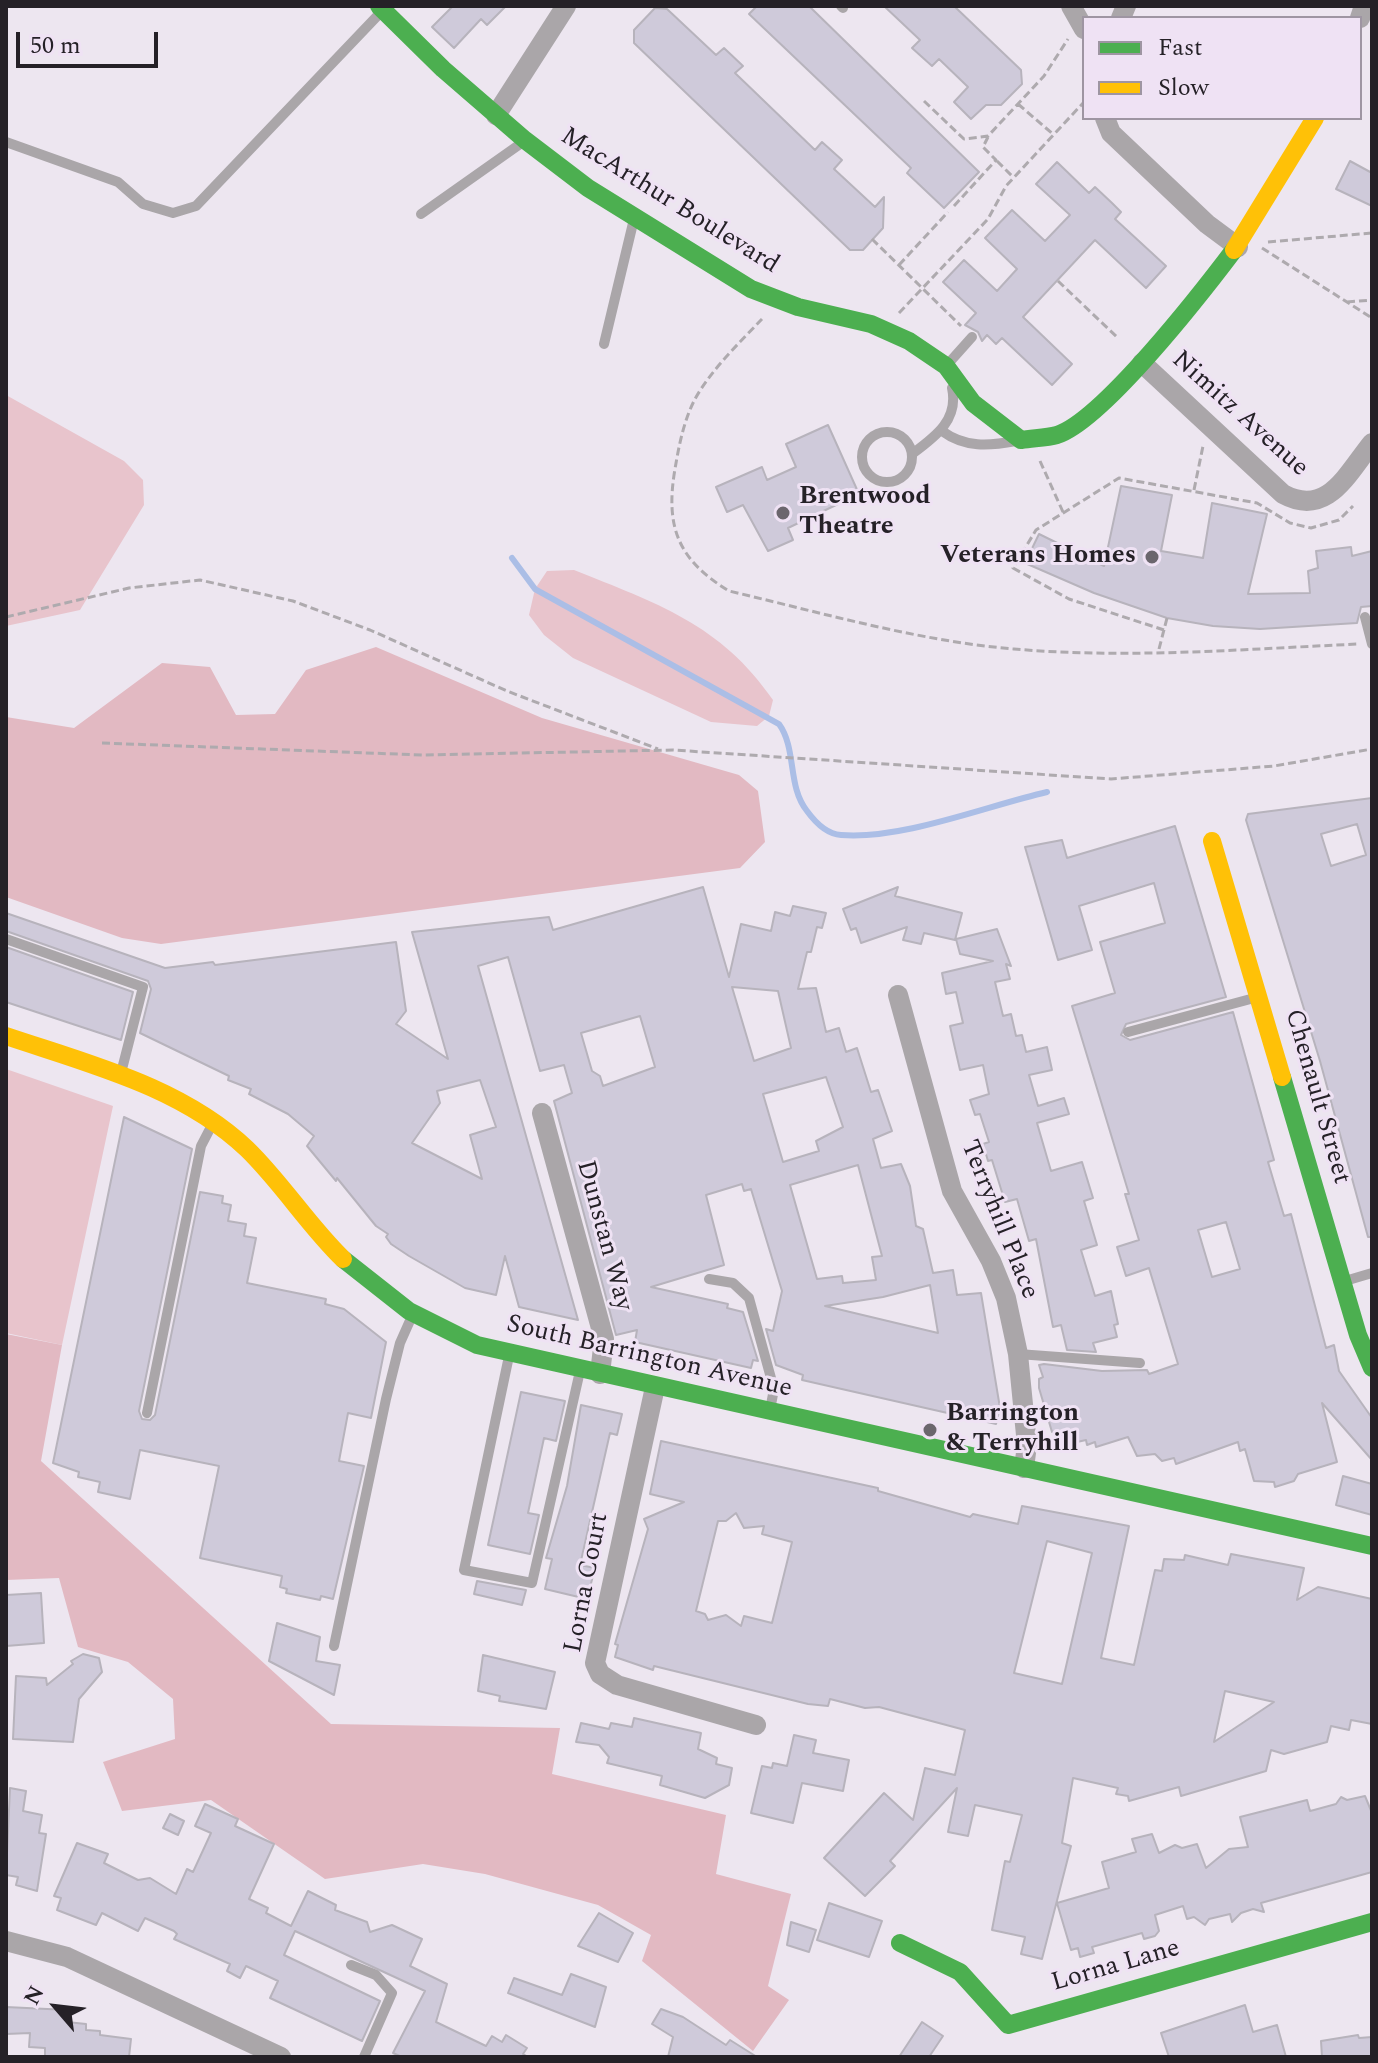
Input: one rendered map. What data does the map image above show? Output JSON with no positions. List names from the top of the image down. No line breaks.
{"streets":{"street":["MacArthur Boulevard","Nimitz Avenue","Chenault Street","Terryhill Place","Dunstan Way","South Barrington Avenue","Lorna Court","Lorna Lane"]},"crossings":[["Terryhill Place","South Barrington Avenue"],["Dunstan Way","South Barrington Avenue"],["South Barrington Avenue","Lorna Court"]],"places":["Brentwood Theatre","Veterans Homes","Barrington & Terryhill"],"legend":["Fast","Slow"],"scale_bar":"50 m","north":"top left"}
